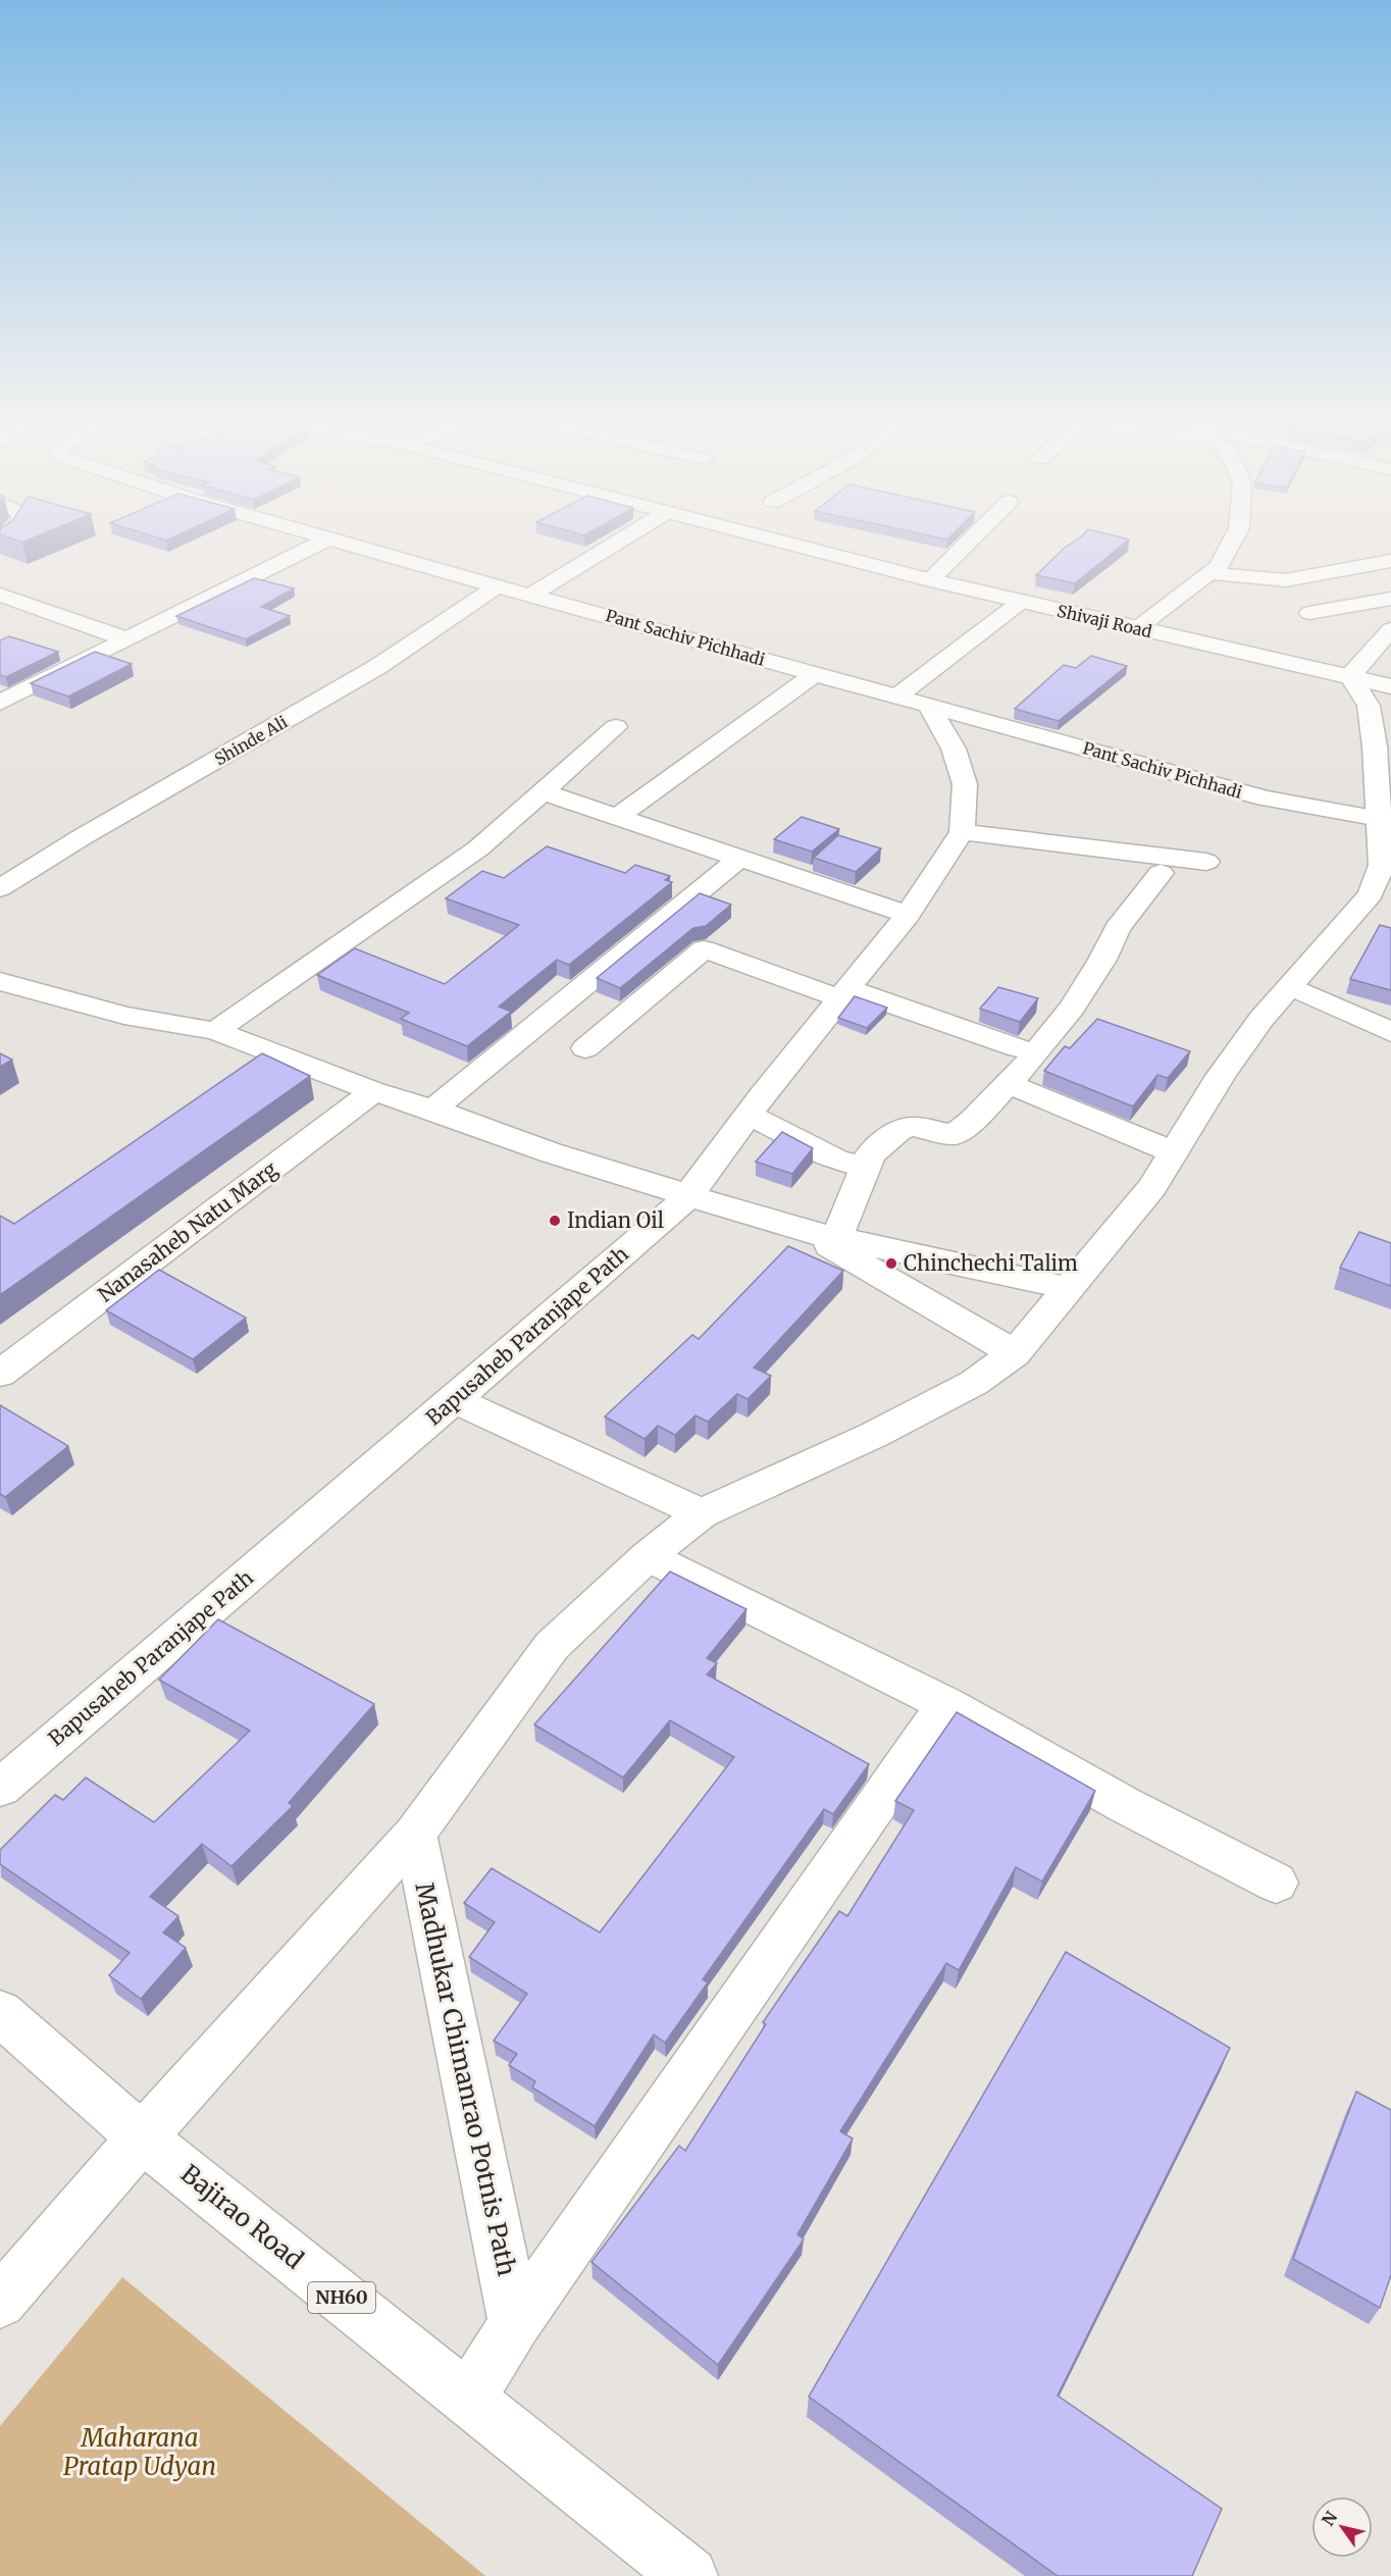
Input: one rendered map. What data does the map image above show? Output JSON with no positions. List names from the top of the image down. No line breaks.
{"streets":{"main road":["Shivaji Road","Pant Sachiv Pichhadi","Shinde Ali","Nanasaheb Natu Marg","Bapusaheb Paranjape Path","Madhukar Chimanrao Potnis Path","Bajirao Road","NH60"]},"crossings":[["Pant Sachiv Pichhadi","Shinde Ali"],["Pant Sachiv Pichhadi","Bapusaheb Paranjape Path"]],"parks":["Maharana Pratap Udyan"],"places":["Indian Oil","Chinchechi Talim"],"north":"top left"}
